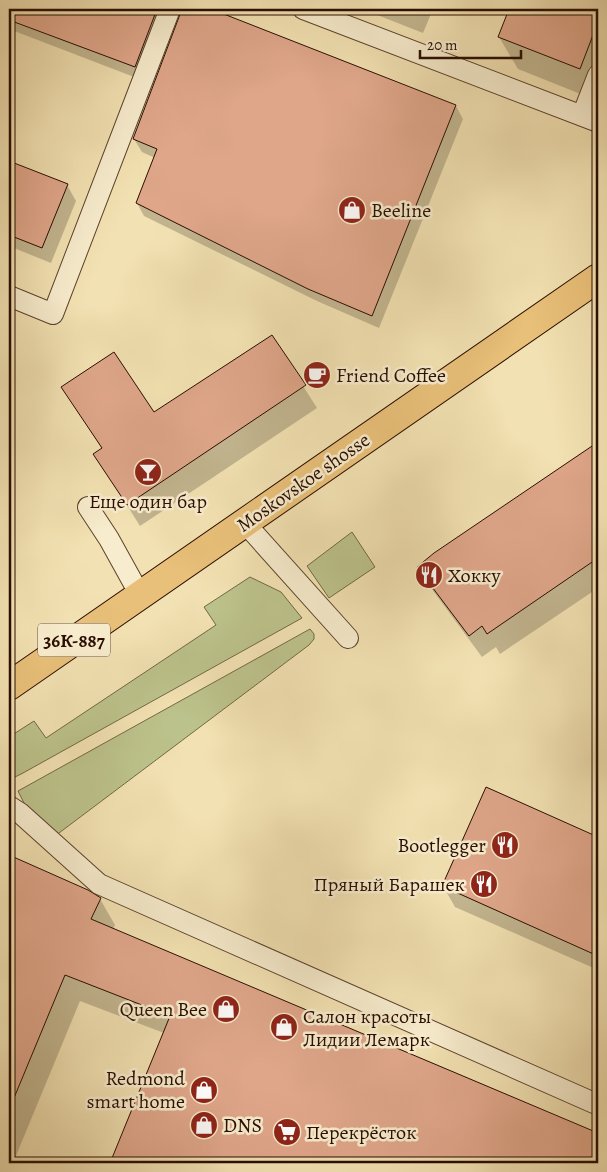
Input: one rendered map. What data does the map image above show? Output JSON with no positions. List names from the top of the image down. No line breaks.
{"streets":{"main road":["Moskovskoe shosse","36К-887"]},"places":{"shop":["Beeline","Queen Bee","Салон красоты Лидии Лемарк","Redmond smart home","DNS"],"cafe":["Friend Coffee"],"bar":["Еще один бар"],"restaurant":["Хокку","Bootlegger","Пряный Барашек"],"supermarket":["Перекрёсток"]},"scale_bar":"20 m"}
